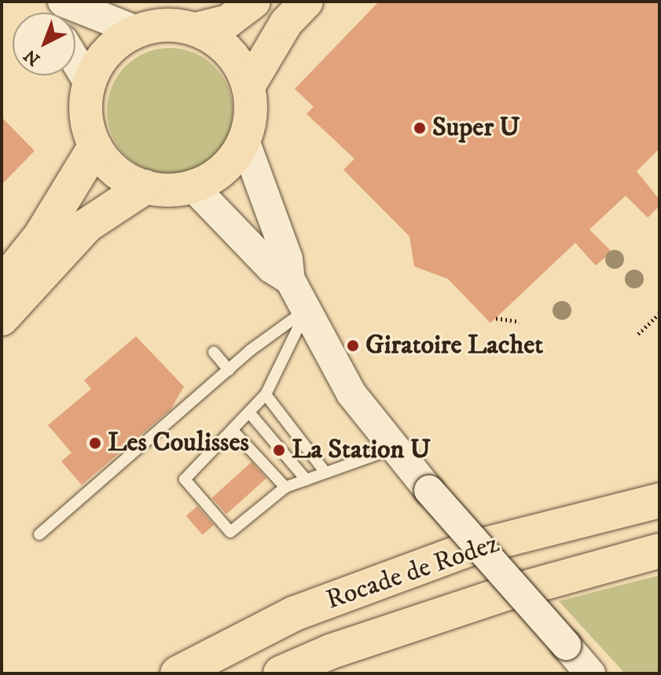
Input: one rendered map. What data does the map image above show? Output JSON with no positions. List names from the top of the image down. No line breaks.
{"streets":{"highway":["Rocade de Rodez"]},"places":["Super U","Giratoire Lachet","Les Coulisses","La Station U"],"north":"bottom left"}
